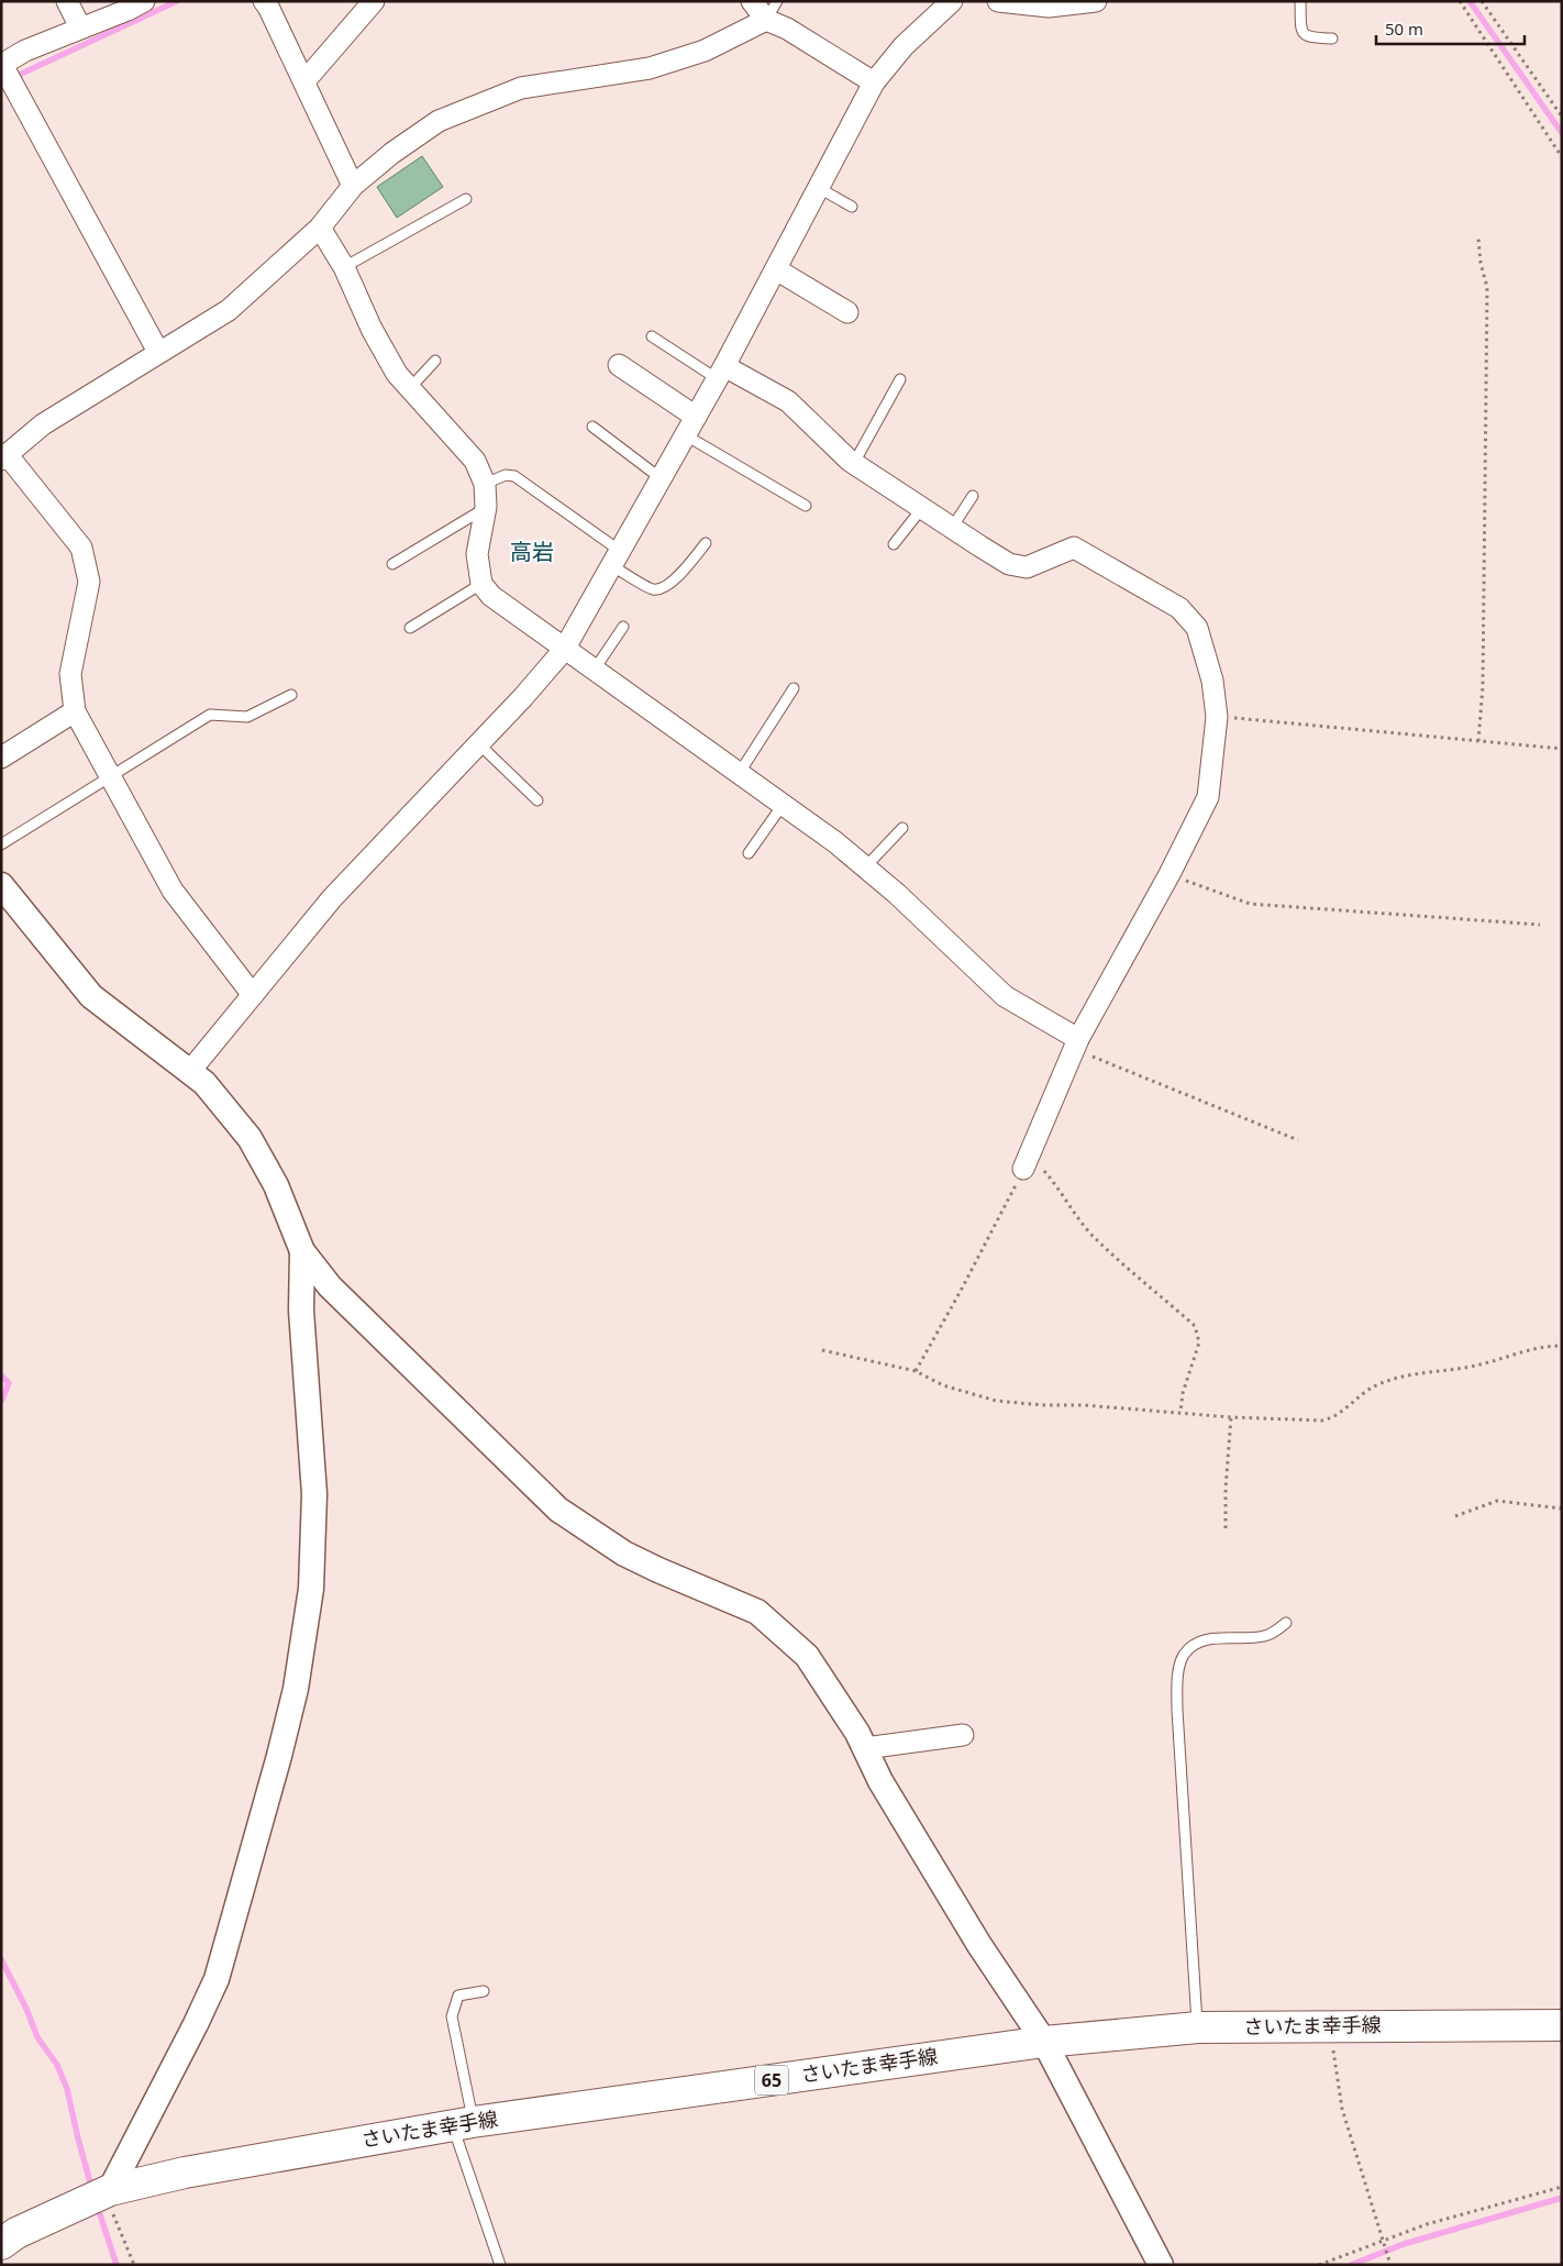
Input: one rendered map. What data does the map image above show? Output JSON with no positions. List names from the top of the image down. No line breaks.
{"streets":{"main road":["さいたま幸手線","65"]},"districts":["高岩"],"scale_bar":"50 m"}
